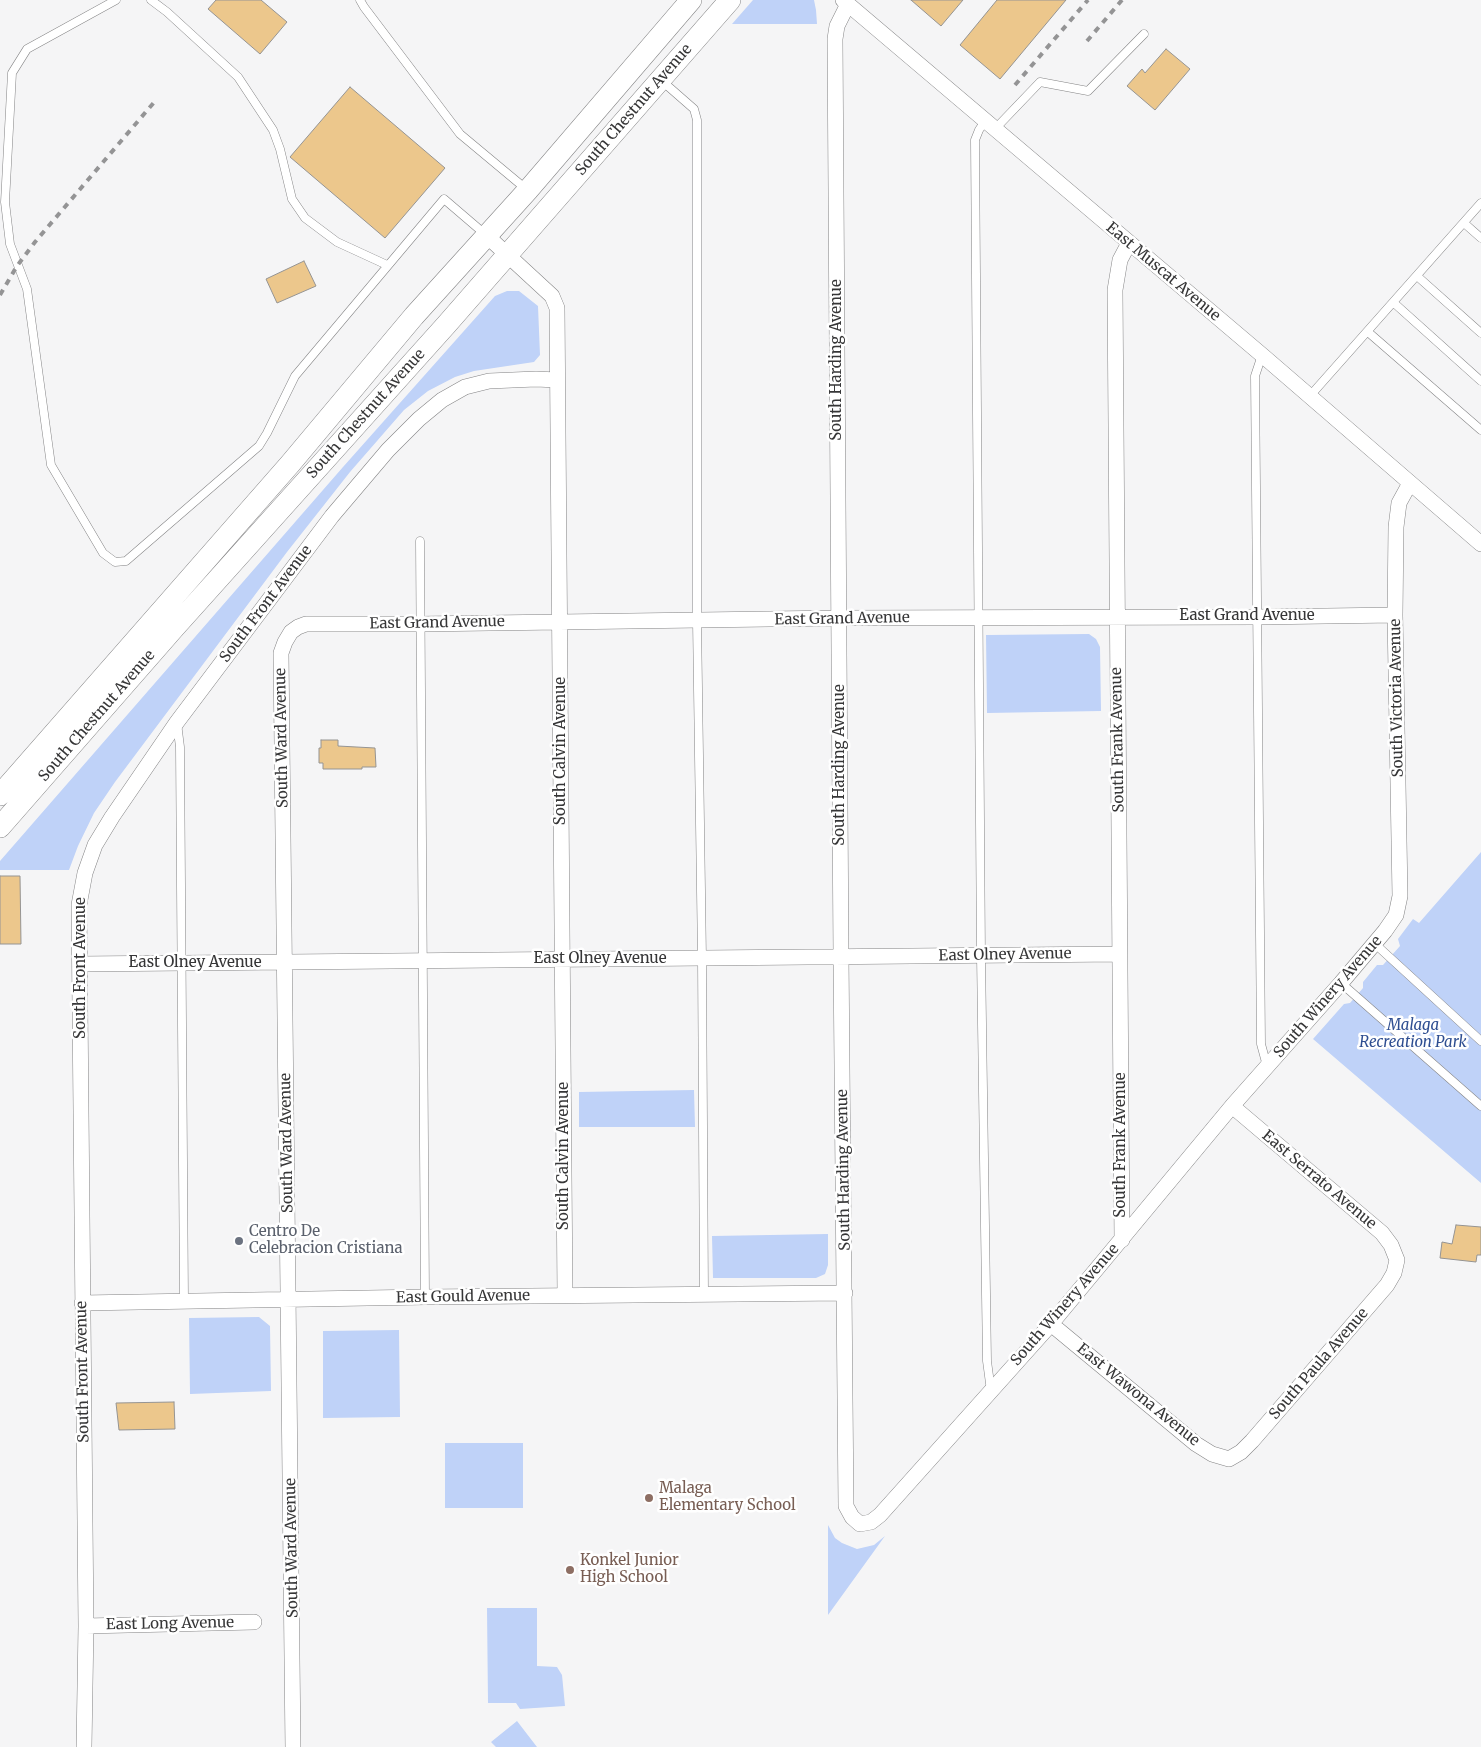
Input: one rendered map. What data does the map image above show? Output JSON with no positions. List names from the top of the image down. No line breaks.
{"streets":{"main road":["South Chestnut Avenue"],"street":["East Muscat Avenue","South Harding Avenue","South Front Avenue","East Grand Avenue","South Victoria Avenue","South Ward Avenue","South Frank Avenue","South Calvin Avenue","East Olney Avenue","South Winery Avenue","East Serrato Avenue","East Gould Avenue","South Paula Avenue","East Wawona Avenue","East Long Avenue"]},"crossings":[["South Chestnut Avenue","South Calvin Avenue"],["East Muscat Avenue","South Harding Avenue"],["East Muscat Avenue","South Victoria Avenue"],["East Muscat Avenue","South Frank Avenue"],["South Harding Avenue","East Grand Avenue"],["South Harding Avenue","East Olney Avenue"],["South Harding Avenue","South Winery Avenue"],["South Harding Avenue","East Gould Avenue"],["South Front Avenue","South Calvin Avenue"],["South Front Avenue","East Olney Avenue"],["South Front Avenue","East Gould Avenue"],["South Front Avenue","East Long Avenue"],["East Grand Avenue","South Victoria Avenue"],["East Grand Avenue","South Ward Avenue"],["East Grand Avenue","South Frank Avenue"],["East Grand Avenue","South Calvin Avenue"],["South Victoria Avenue","South Winery Avenue"],["South Ward Avenue","East Olney Avenue"],["South Ward Avenue","East Gould Avenue"],["South Frank Avenue","East Olney Avenue"],["South Frank Avenue","South Winery Avenue"],["South Calvin Avenue","East Olney Avenue"],["South Calvin Avenue","East Gould Avenue"],["South Winery Avenue","East Serrato Avenue"],["South Winery Avenue","East Wawona Avenue"],["East Serrato Avenue","South Paula Avenue"],["South Paula Avenue","East Wawona Avenue"]],"parks":["Malaga Recreation Park"],"places":["Centro De Celebracion Cristiana","Malaga Elementary School","Konkel Junior High School"]}
